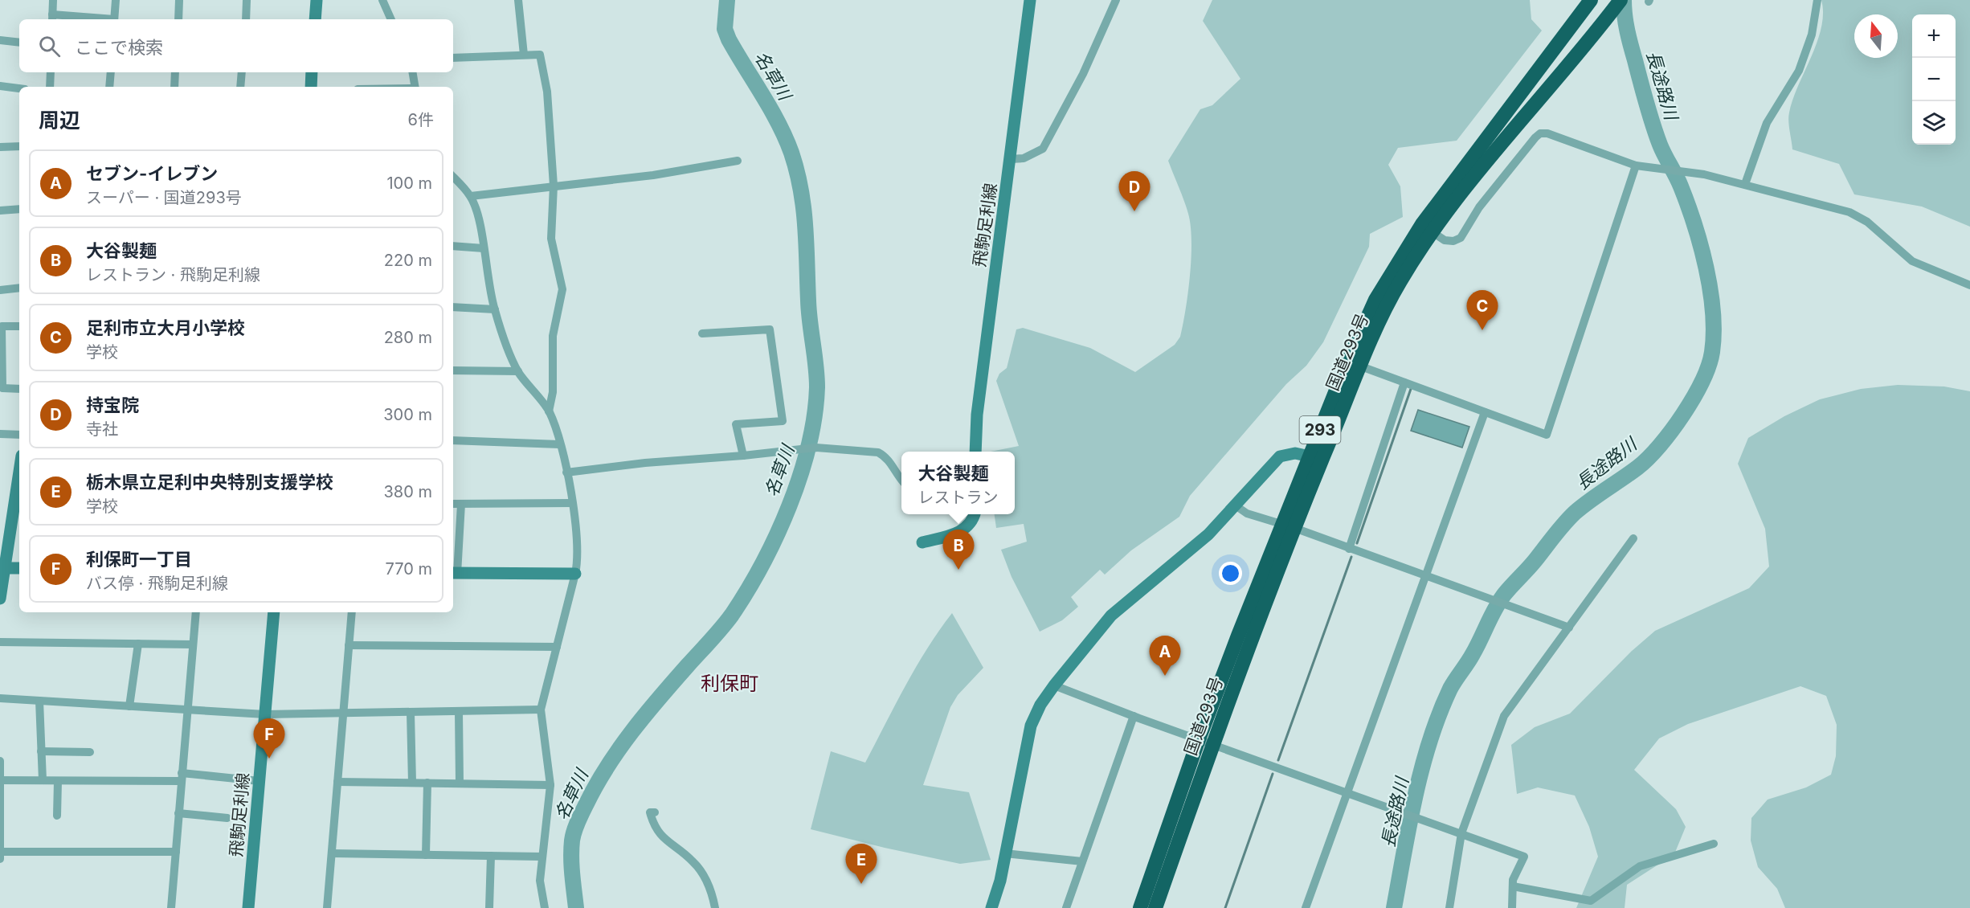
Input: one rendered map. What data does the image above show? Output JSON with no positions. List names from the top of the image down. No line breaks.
{"streets":{"highway":["国道293号","293"],"street":["飛駒足利線"]},"districts":["利保町"],"water":["名草川","長途路川"],"north":"top","page":{"map_buttons":["+","−"],"search":"ここで検索","heading":["周辺","6件"],"list":[{"mark":"A","name":"セブン-イレブン","note":"スーパー · 国道293号","value":"100 m"},{"mark":"B","name":"大谷製麺","note":"レストラン · 飛駒足利線","value":"220 m"},{"mark":"C","name":"足利市立大月小学校","note":"学校","value":"280 m"},{"mark":"D","name":"持宝院","note":"寺社","value":"300 m"},{"mark":"E","name":"栃木県立足利中央特別支援学校","note":"学校","value":"380 m"},{"mark":"F","name":"利保町一丁目","note":"バス停 · 飛駒足利線","value":"770 m"}],"pins":["D","C","B","A","F","E"],"popup":["大谷製麺","レストラン"]}}
